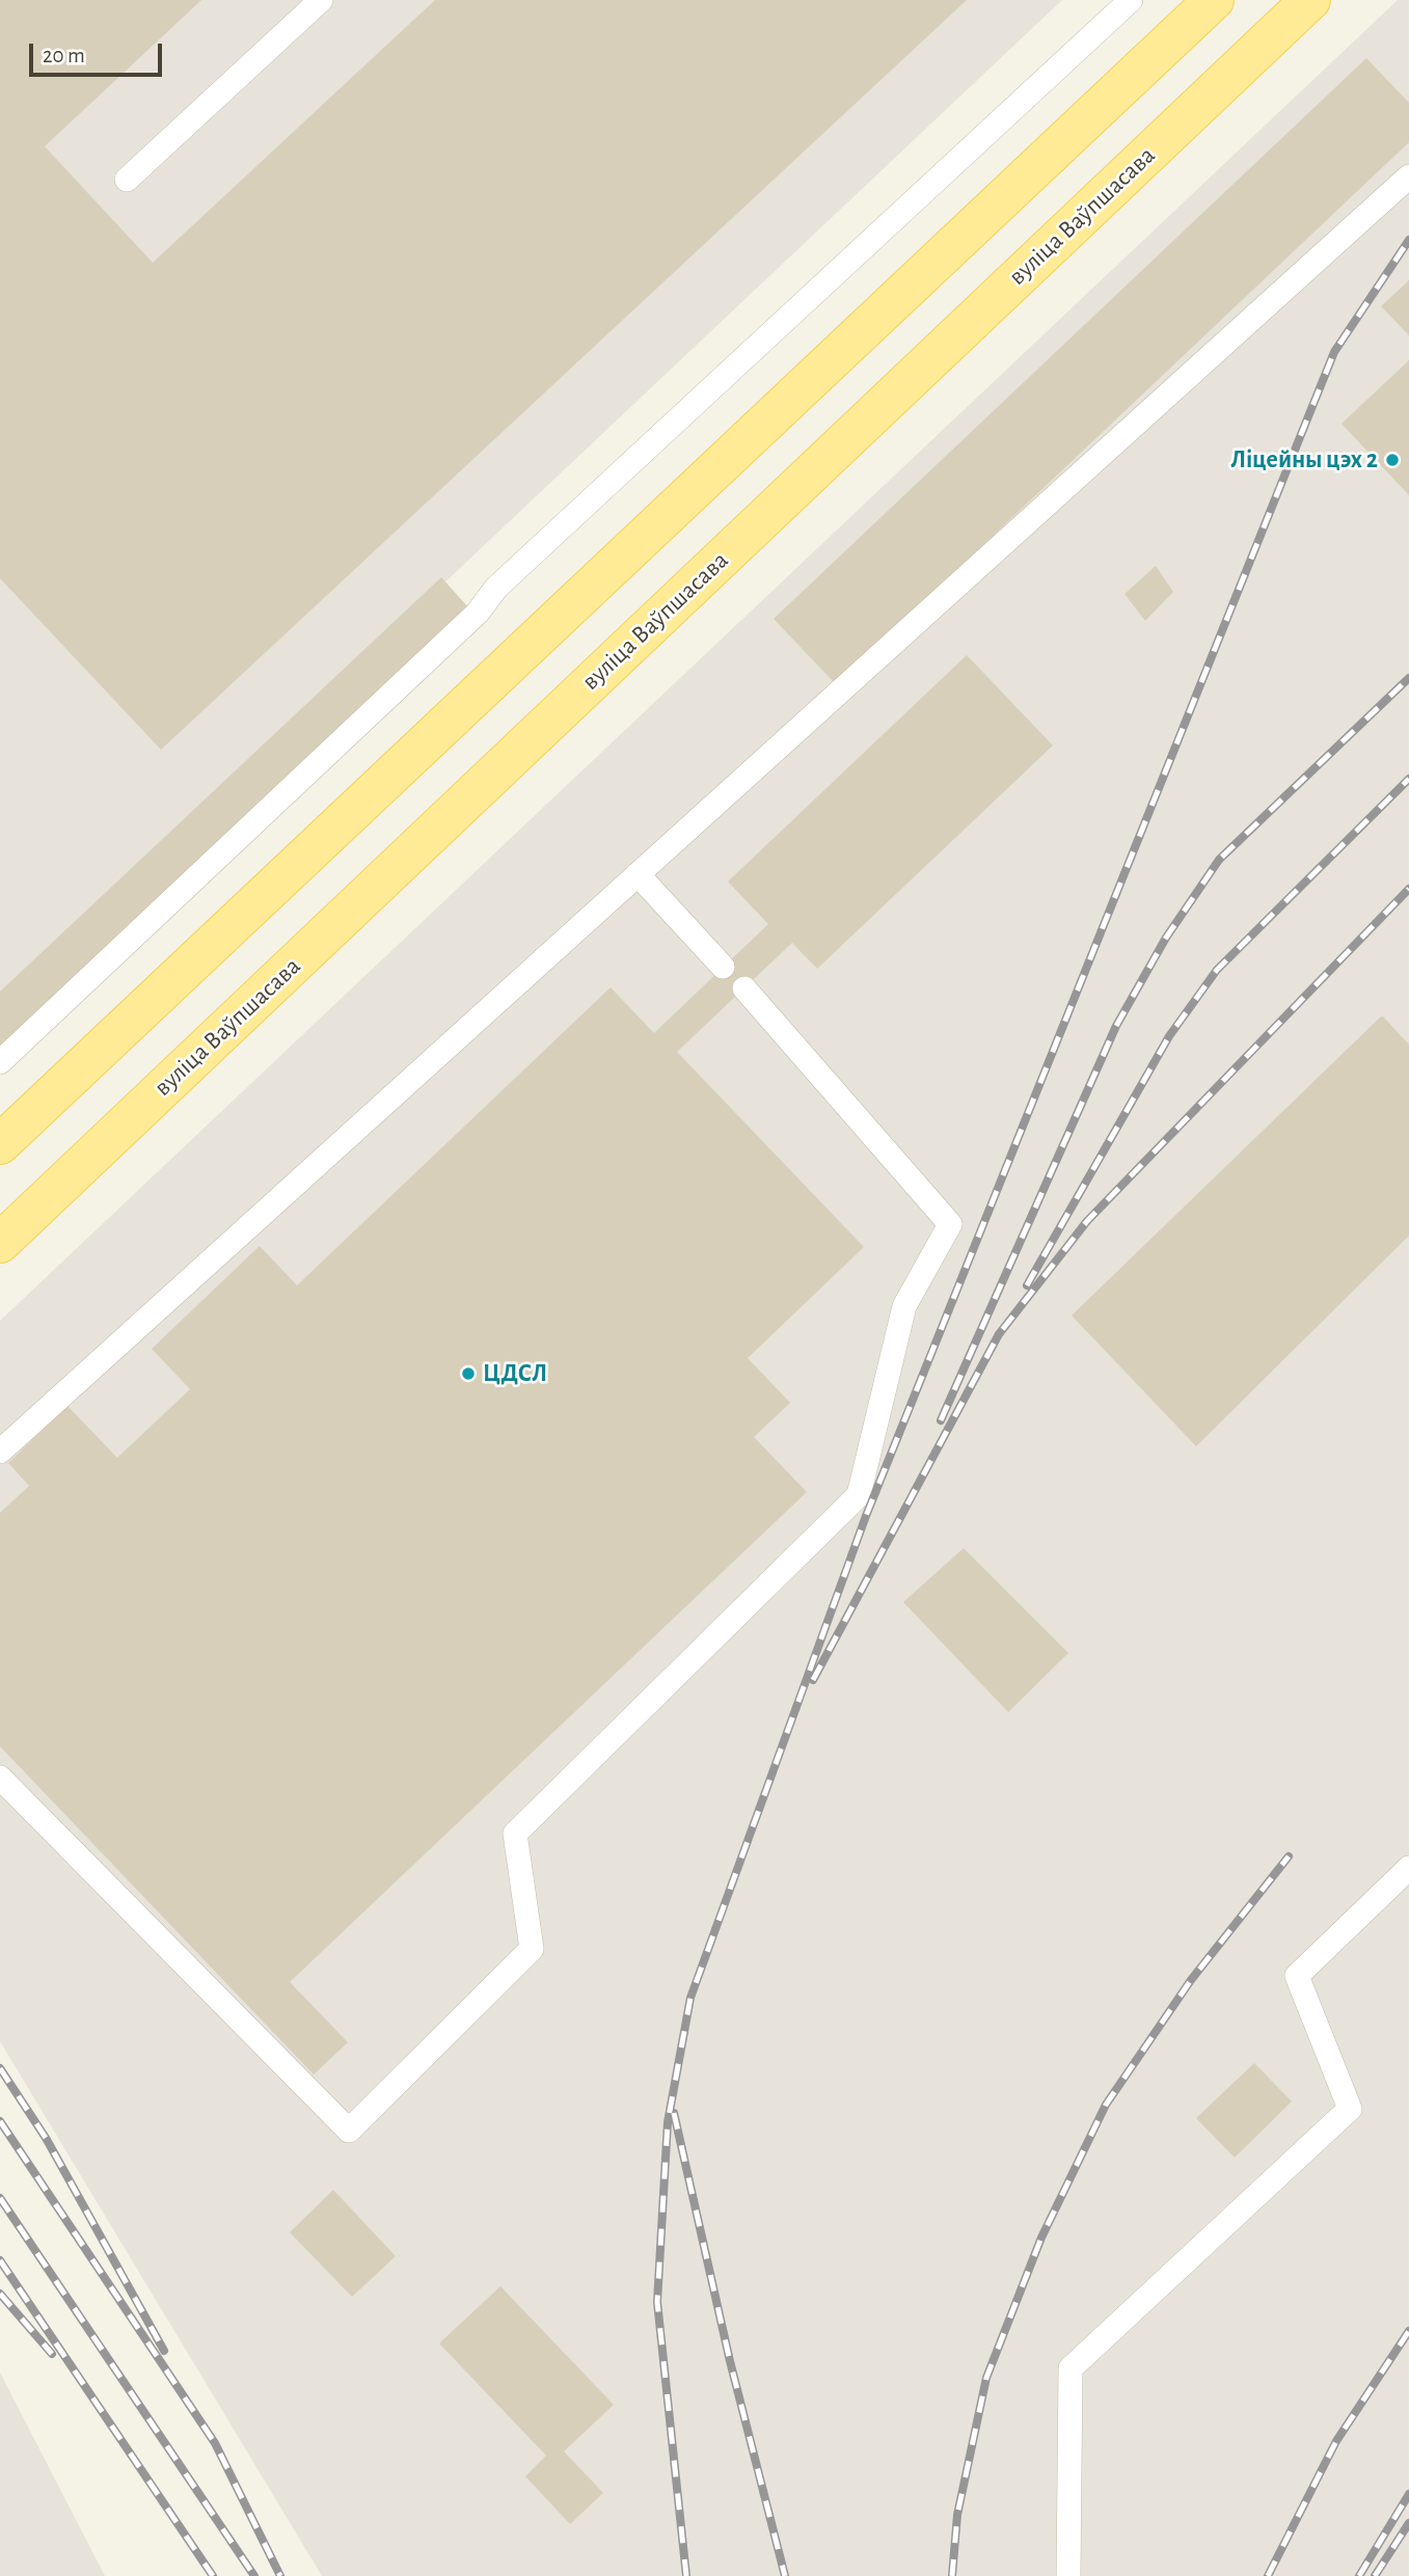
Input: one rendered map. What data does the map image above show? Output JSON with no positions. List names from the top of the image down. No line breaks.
{"streets":{"main road":["вуліца Ваўпшасава"]},"places":["Ліцейны цэх 2","ЦДСЛ"],"scale_bar":"20 m"}
